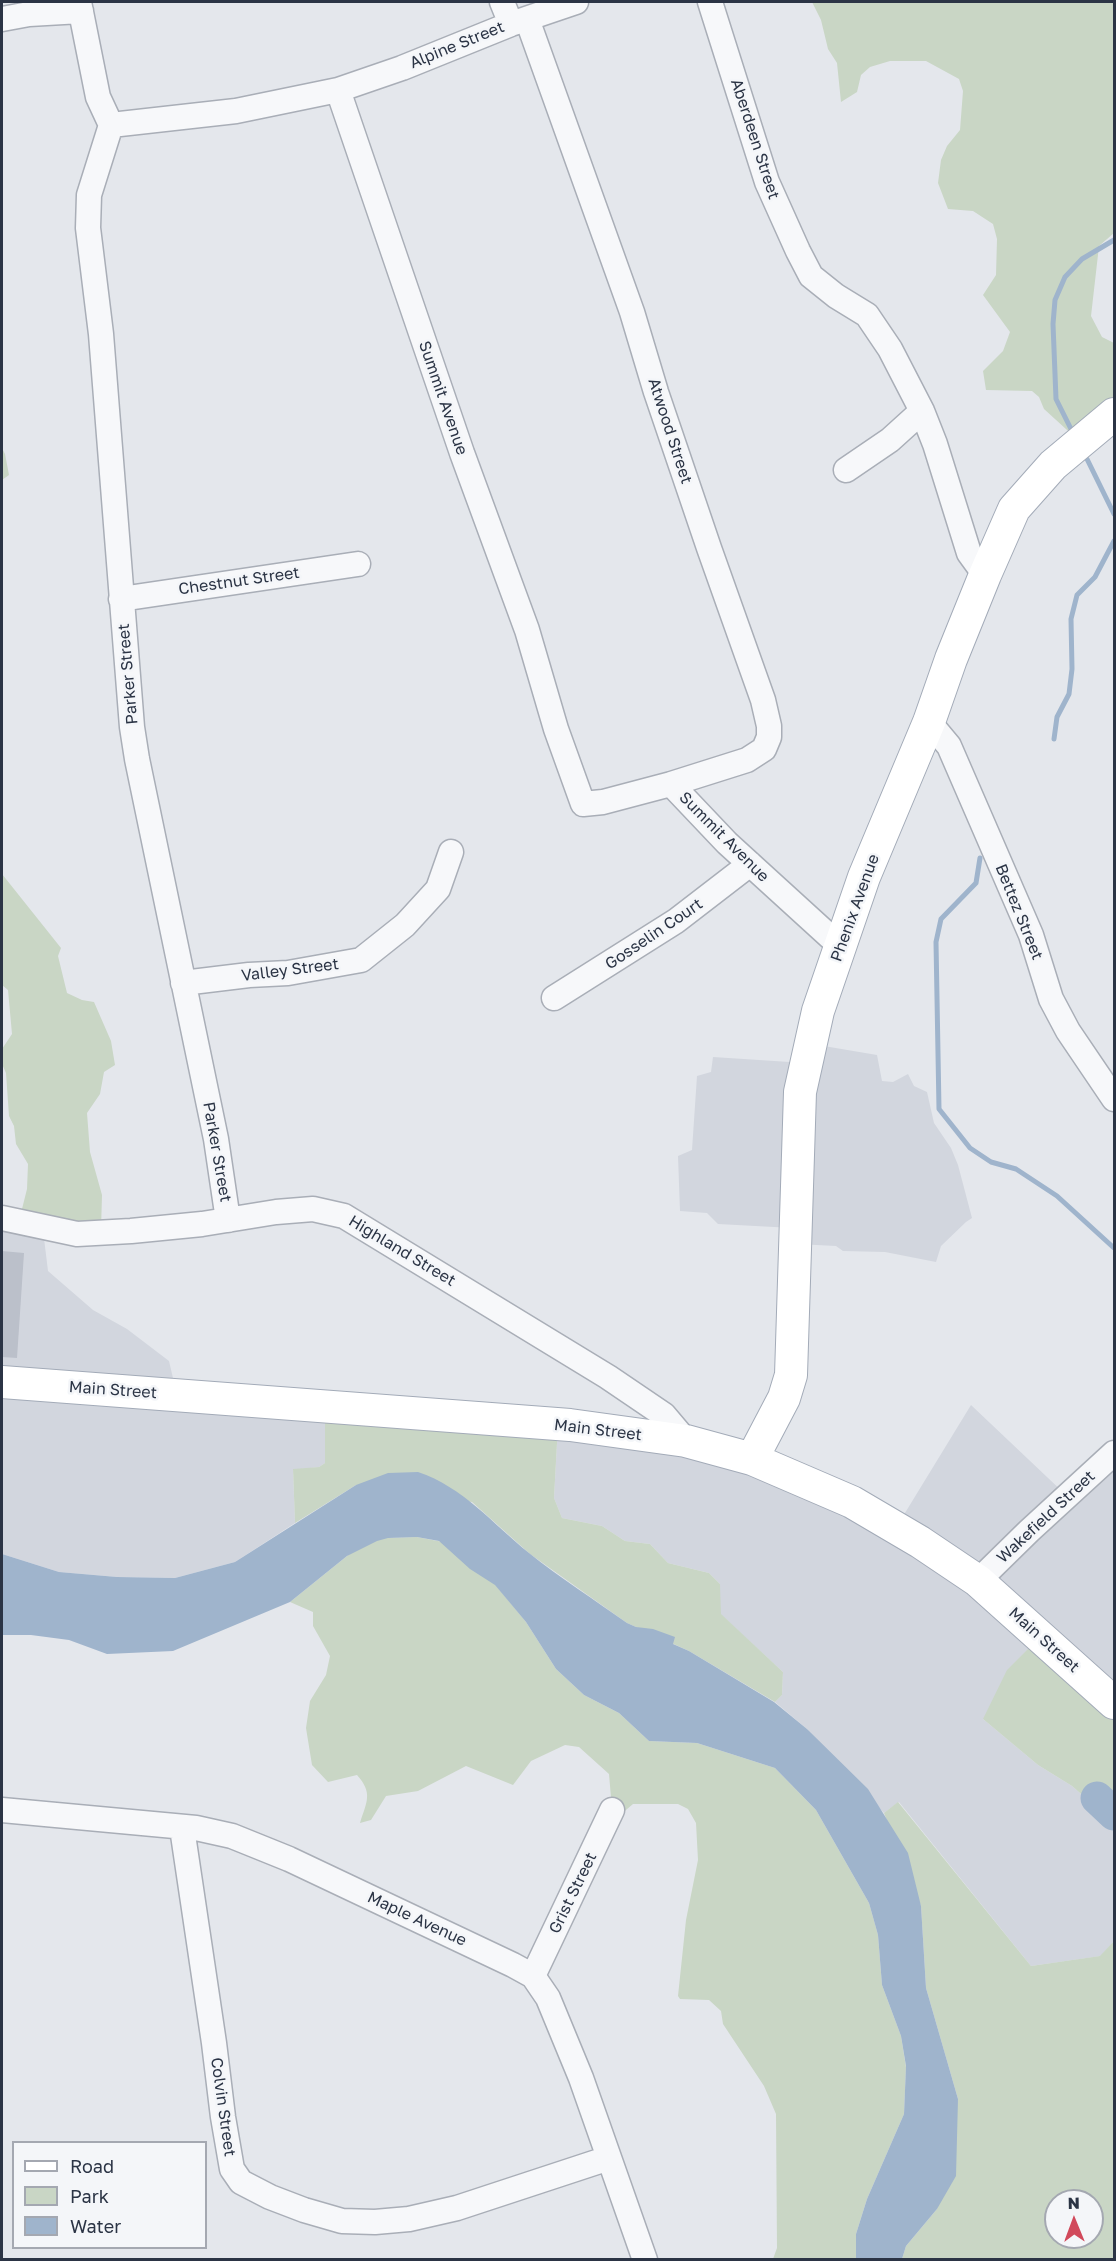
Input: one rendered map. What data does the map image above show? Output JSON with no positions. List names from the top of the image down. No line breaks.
{"streets":{"main road":["Phenix Avenue","Main Street"],"street":["Alpine Street","Aberdeen Street","Summit Avenue","Atwood Street","Chestnut Street","Parker Street","Bettez Street","Gosselin Court","Valley Street","Highland Street","Wakefield Street","Grist Street","Maple Avenue","Colvin Street"]},"crossings":[["Alpine Street","Summit Avenue"],["Alpine Street","Atwood Street"],["Aberdeen Street","Phenix Avenue"],["Summit Avenue","Atwood Street"],["Summit Avenue","Phenix Avenue"],["Summit Avenue","Gosselin Court"],["Chestnut Street","Parker Street"],["Parker Street","Valley Street"],["Parker Street","Highland Street"],["Phenix Avenue","Bettez Street"],["Phenix Avenue","Main Street"],["Highland Street","Main Street"],["Main Street","Wakefield Street"],["Grist Street","Maple Avenue"],["Maple Avenue","Colvin Street"]],"legend":["Road","Park","Water"],"north":"top"}
